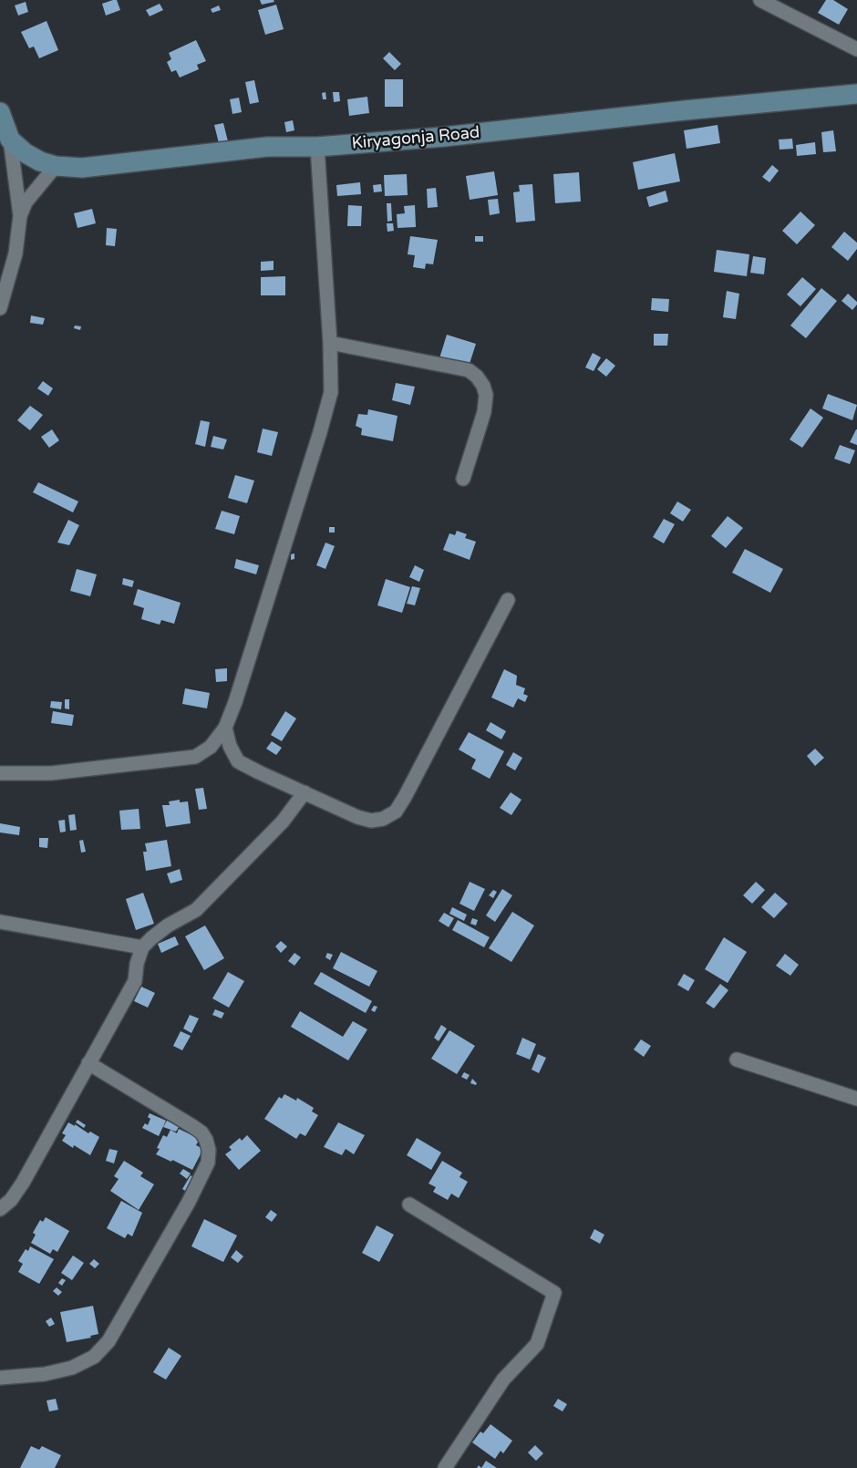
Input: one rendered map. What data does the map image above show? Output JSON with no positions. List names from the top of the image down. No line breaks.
{"streets":{"street":["Kiryagonja Road"]}}
